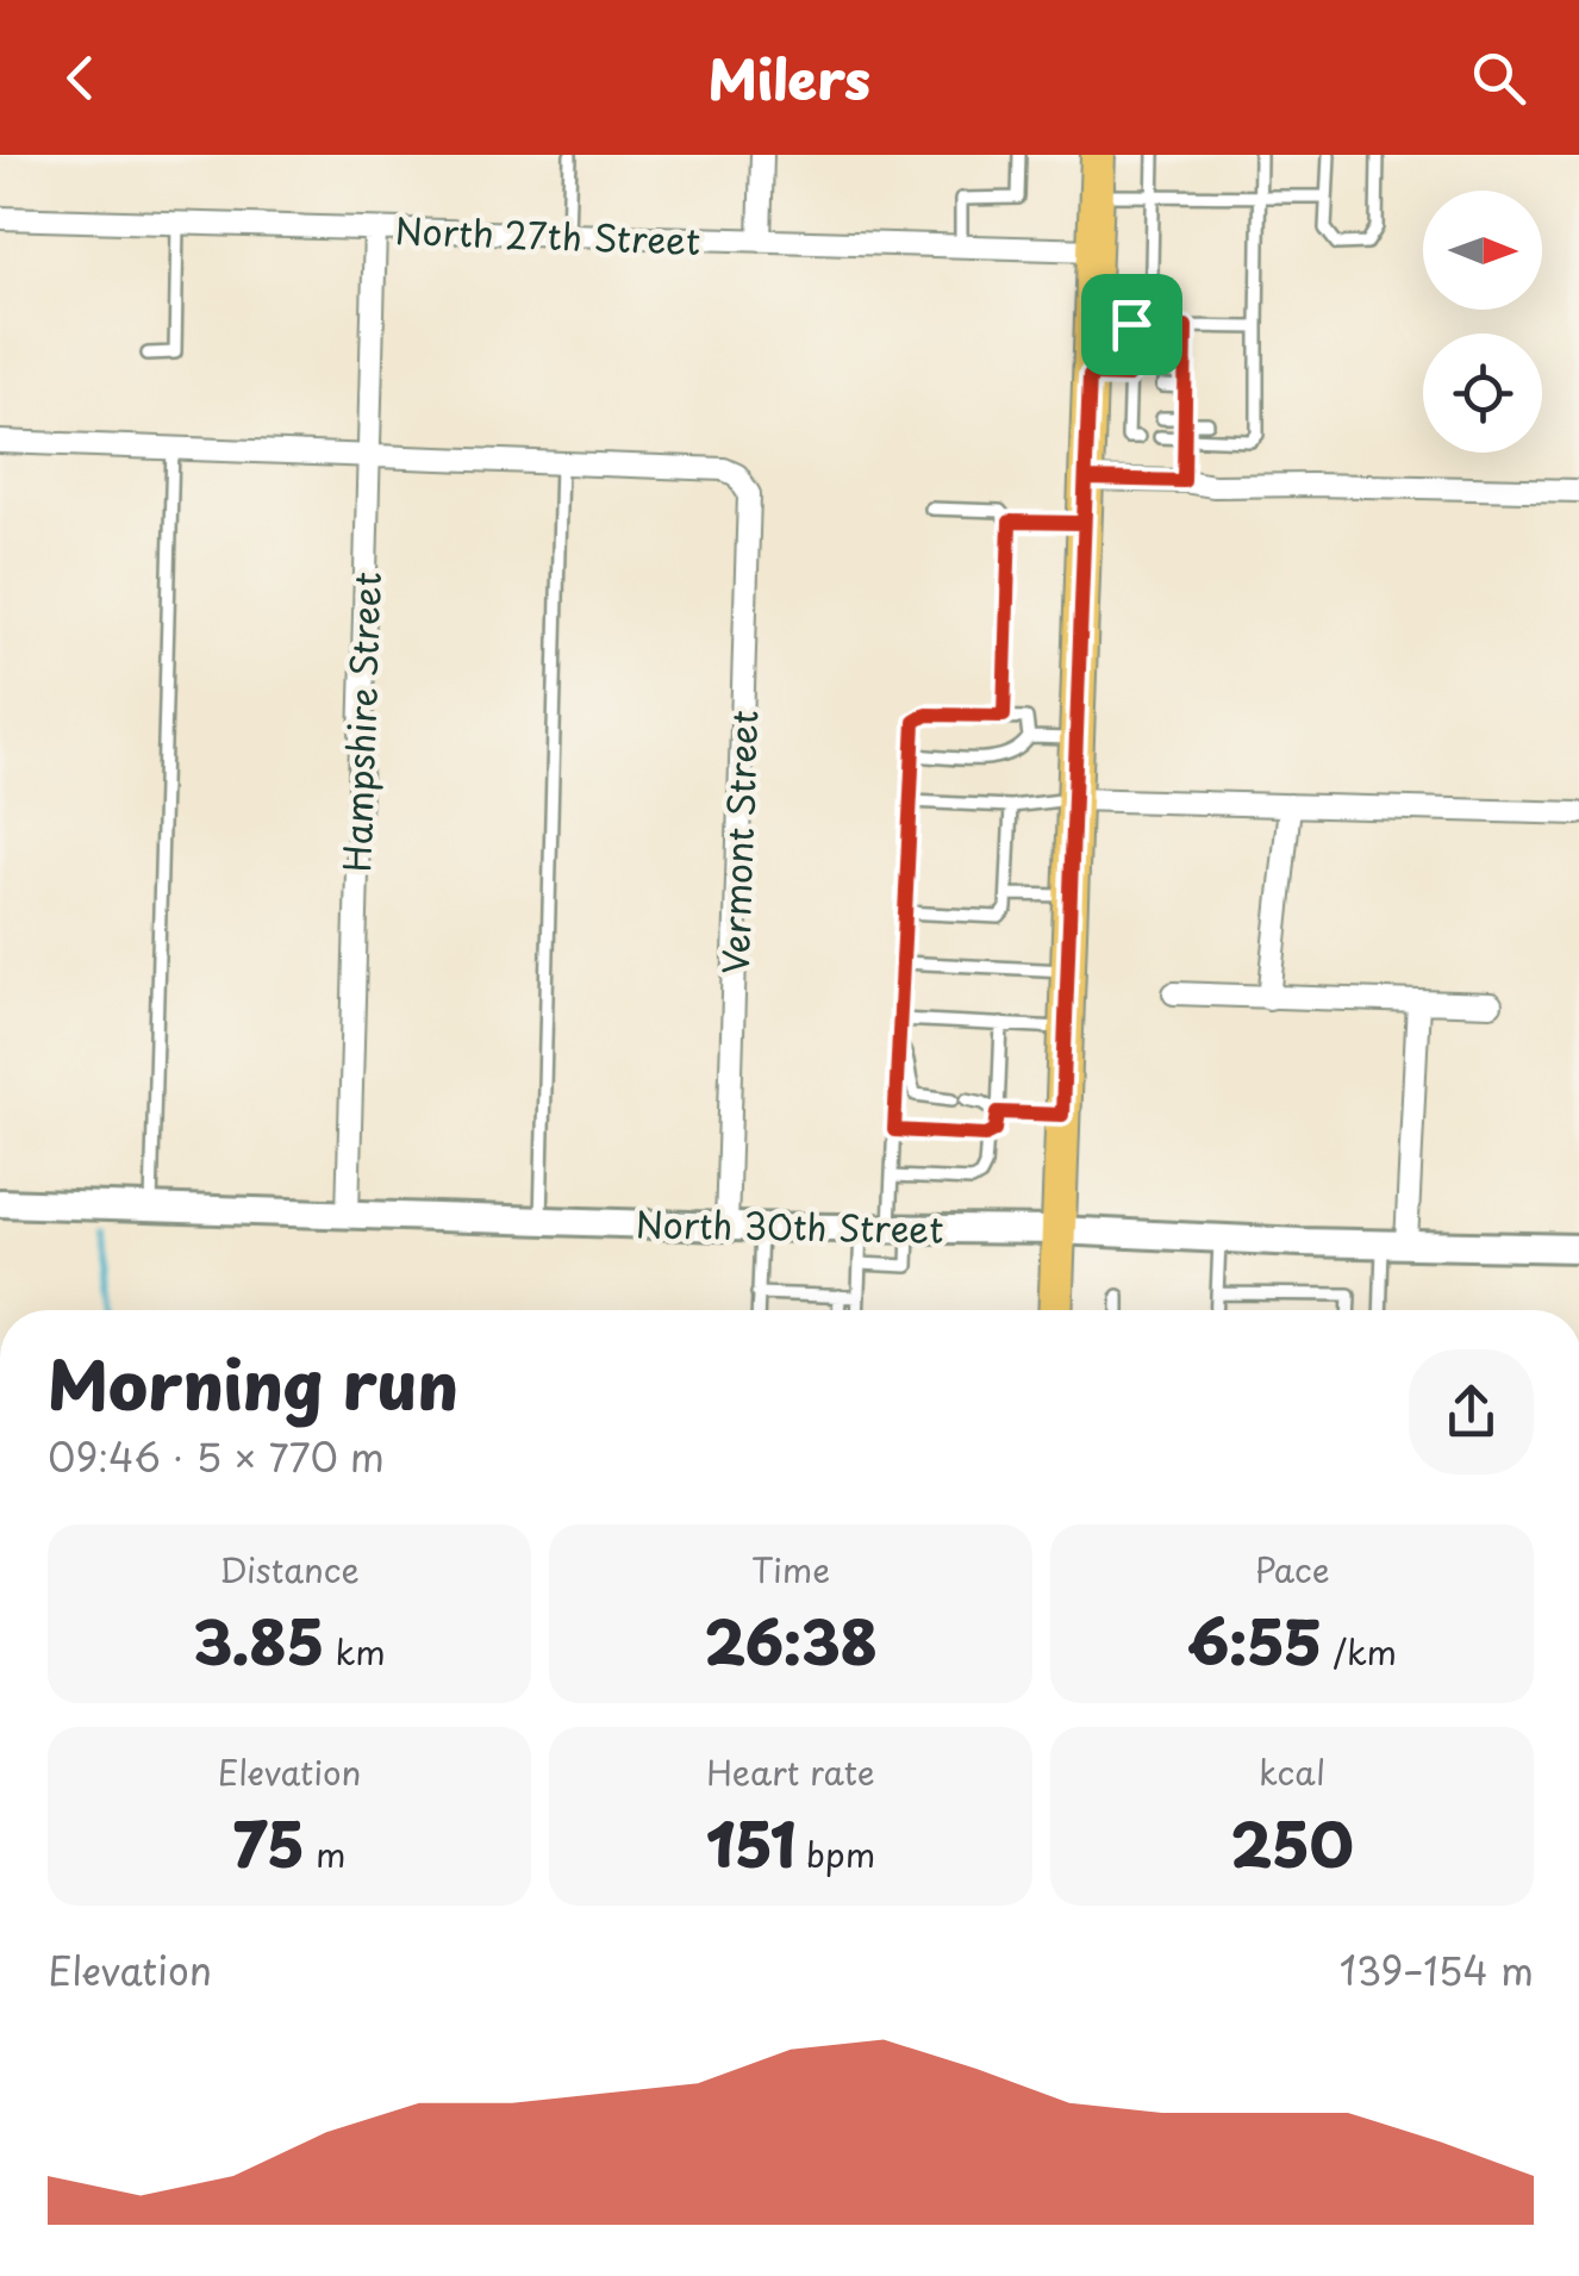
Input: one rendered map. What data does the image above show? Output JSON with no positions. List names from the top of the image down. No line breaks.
{"streets":{"street":["North 27th Street","Hampshire Street","Vermont Street","North 30th Street"]},"crossings":[["North 27th Street","Hampshire Street"],["Hampshire Street","North 30th Street"],["Vermont Street","North 30th Street"]],"north":"right","page":{"header":"Milers","heading":["Morning run","09:46 · 5 × 770 m"],"stats":[["Distance","3.85 km"],["Time","26:38"],["Pace","6:55 /km"],["Elevation","75 m"],["Heart rate","151 bpm"],["kcal","250"]],"chart":["Elevation","139–154 m"]}}
